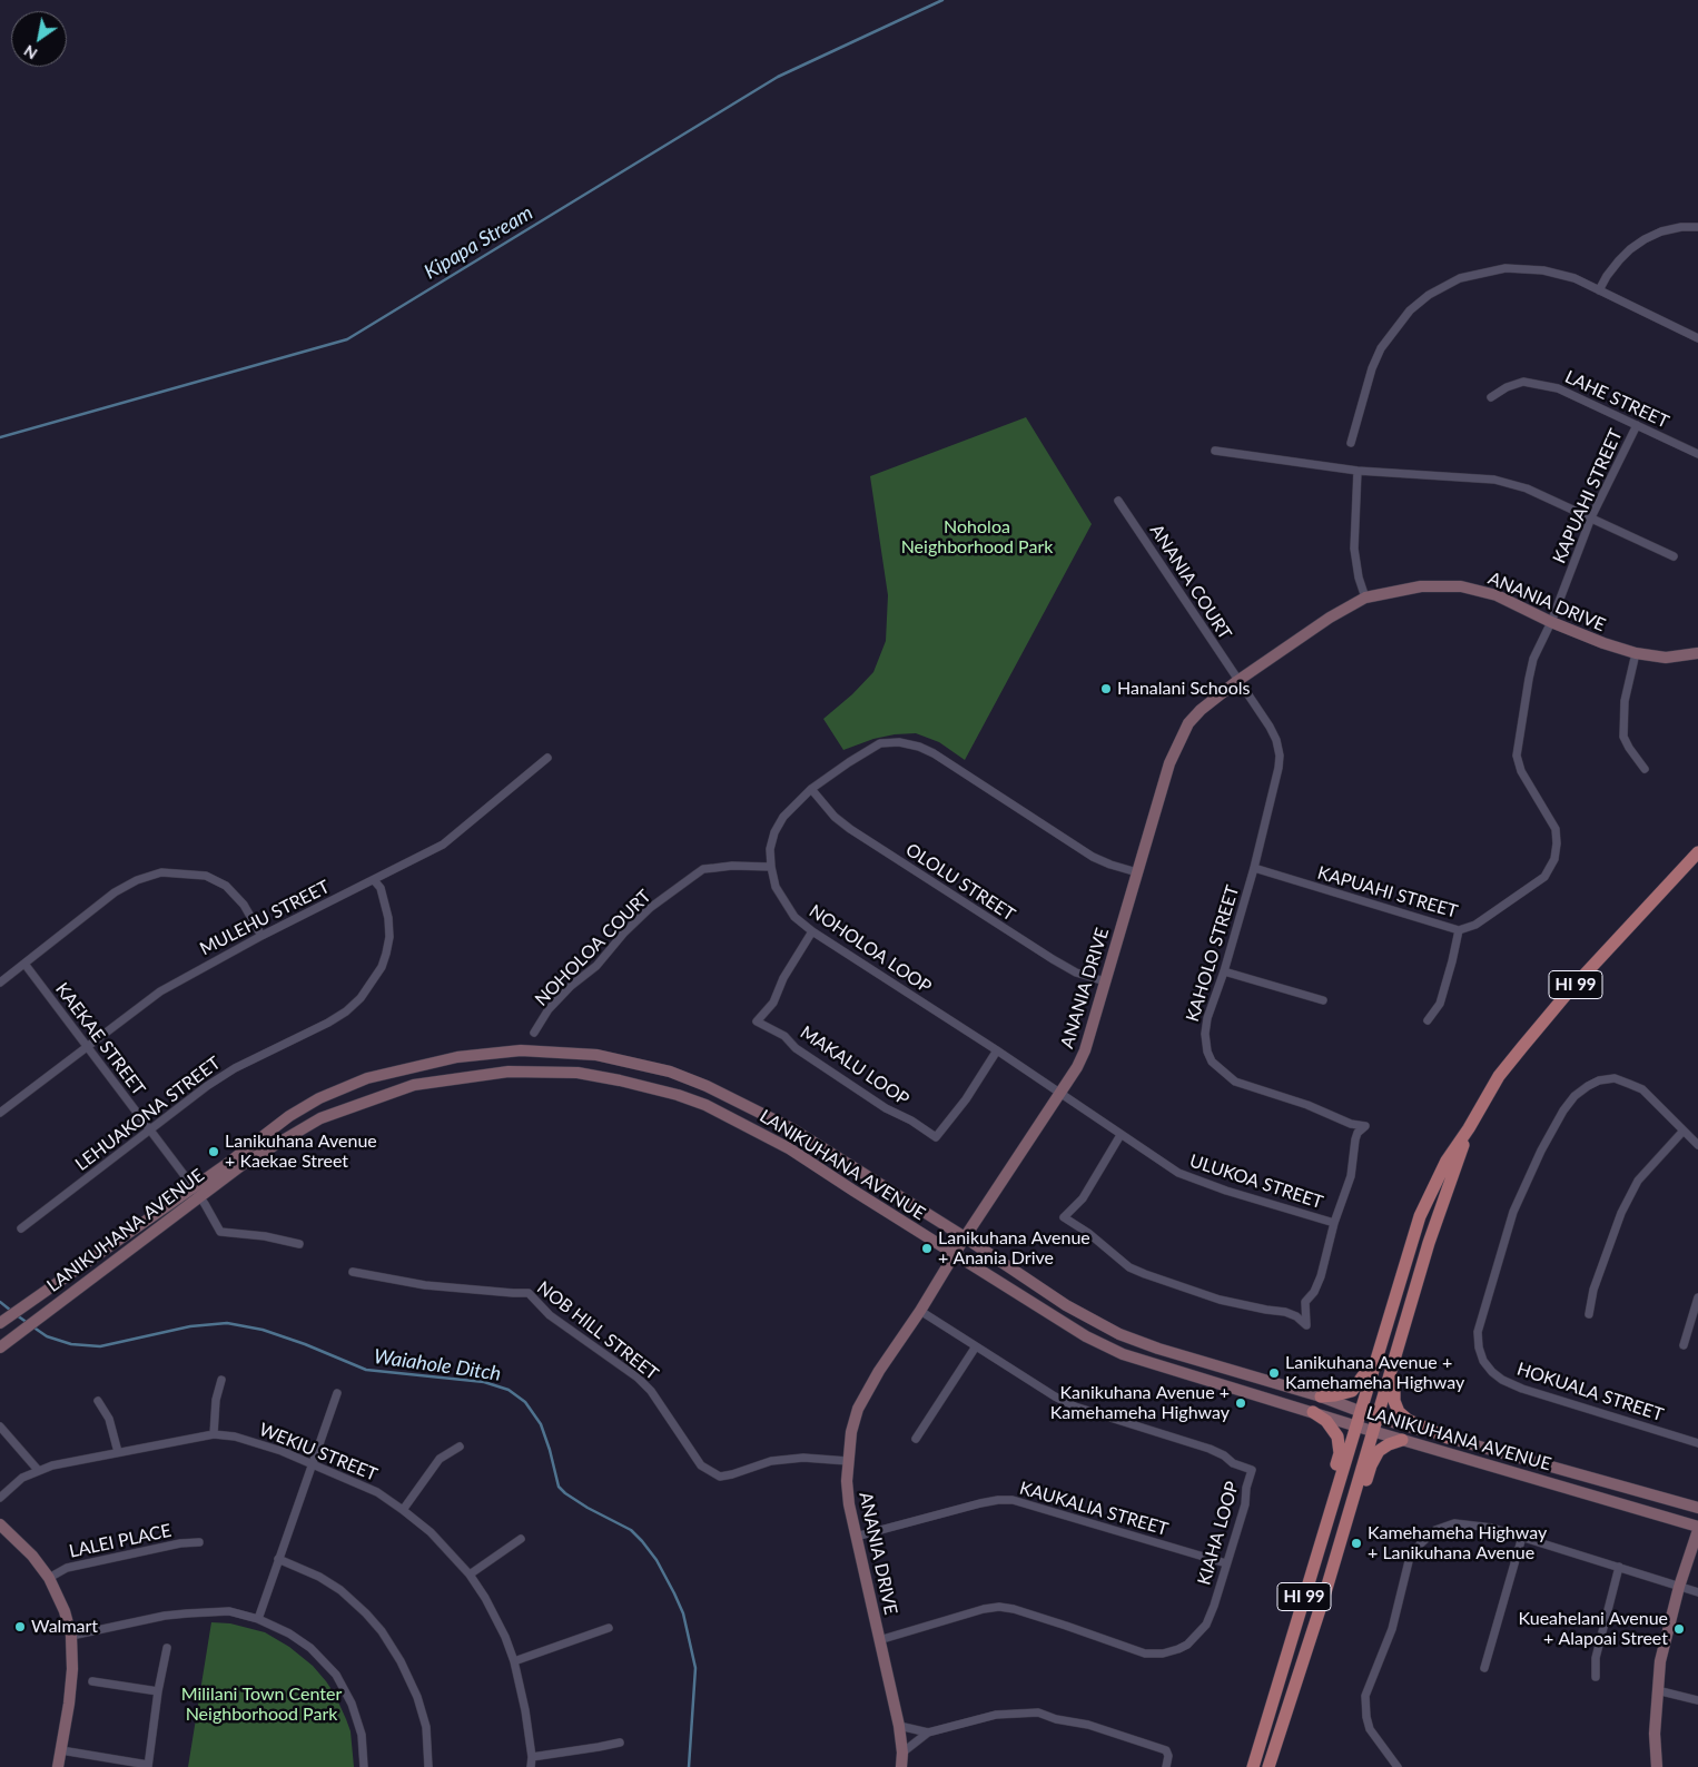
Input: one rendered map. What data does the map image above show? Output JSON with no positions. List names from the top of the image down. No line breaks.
{"streets":{"main road":["ANANIA DRIVE","HI 99","LANIKUHANA AVENUE"],"street":["LAHE STREET","KAPUAHI STREET","ANANIA COURT","OLOLU STREET","MULEHU STREET","NOHOLOA COURT","NOHOLOA LOOP","KAHOLO STREET","KAEKAE STREET","MAKALU LOOP","LEHUAKONA STREET","ULUKOA STREET","NOB HILL STREET","HOKUALA STREET","WEKIU STREET","KAUKALIA STREET","KIAHA LOOP","LALEI PLACE"]},"crossings":[["LAHE STREET","KAPUAHI STREET"],["KAPUAHI STREET","ANANIA DRIVE"],["KAPUAHI STREET","KAHOLO STREET"],["ANANIA COURT","ANANIA DRIVE"],["ANANIA COURT","KAHOLO STREET"],["ANANIA DRIVE","OLOLU STREET"],["ANANIA DRIVE","NOHOLOA LOOP"],["ANANIA DRIVE","KAHOLO STREET"],["ANANIA DRIVE","LANIKUHANA AVENUE"],["ANANIA DRIVE","ULUKOA STREET"],["ANANIA DRIVE","NOB HILL STREET"],["ANANIA DRIVE","KAUKALIA STREET"],["ANANIA DRIVE","KIAHA LOOP"],["OLOLU STREET","NOHOLOA LOOP"],["MULEHU STREET","KAEKAE STREET"],["MULEHU STREET","LEHUAKONA STREET"],["NOHOLOA COURT","NOHOLOA LOOP"],["NOHOLOA LOOP","MAKALU LOOP"],["NOHOLOA LOOP","ULUKOA STREET"],["KAHOLO STREET","ULUKOA STREET"],["HI 99","LANIKUHANA AVENUE"],["KAEKAE STREET","LEHUAKONA STREET"],["KAEKAE STREET","LANIKUHANA AVENUE"],["KAUKALIA STREET","KIAHA LOOP"]],"water":["Kipapa Stream","Waiahole Ditch"],"parks":["Noholoa Neighborhood Park","Mililani Town Center Neighborhood Park"],"places":["Hanalani Schools","Lanikuhana Avenue + Kaekae Street","Lanikuhana Avenue + Anania Drive","Lanikuhana Avenue + Kamehameha Highway","Kanikuhana Avenue + Kamehameha Highway","Kamehameha Highway + Lanikuhana Avenue","Walmart","Kueahelani Avenue + Alapoai Street"],"north":"bottom left"}
